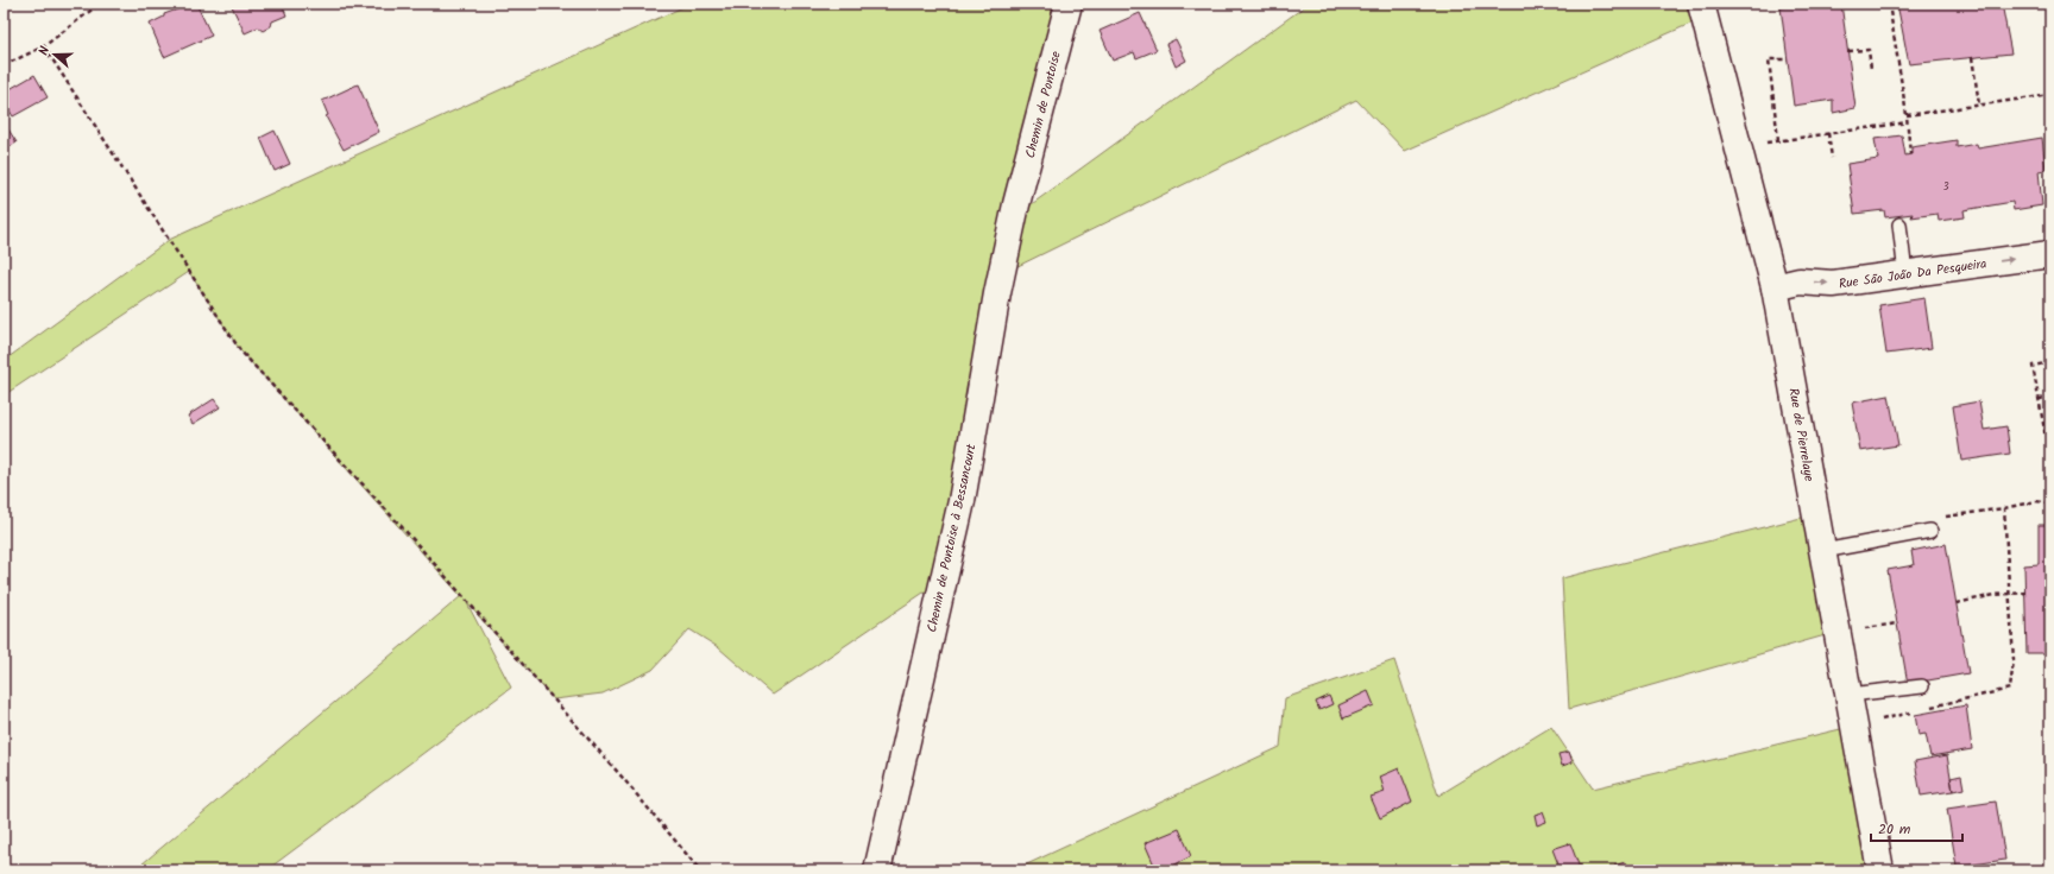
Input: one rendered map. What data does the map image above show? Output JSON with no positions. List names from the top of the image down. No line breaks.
{"streets":{"street":["Chemin de Pontoise","Rue São João Da Pesqueira","Rue de Pierrelaye","Chemin de Pontoise à Bessancourt"]},"crossings":[["Chemin de Pontoise","Chemin de Pontoise à Bessancourt"],["Rue São João Da Pesqueira","Rue de Pierrelaye"]],"one_way":["Rue São João Da Pesqueira"],"house_numbers":["3"],"scale_bar":"20 m","north":"left"}
